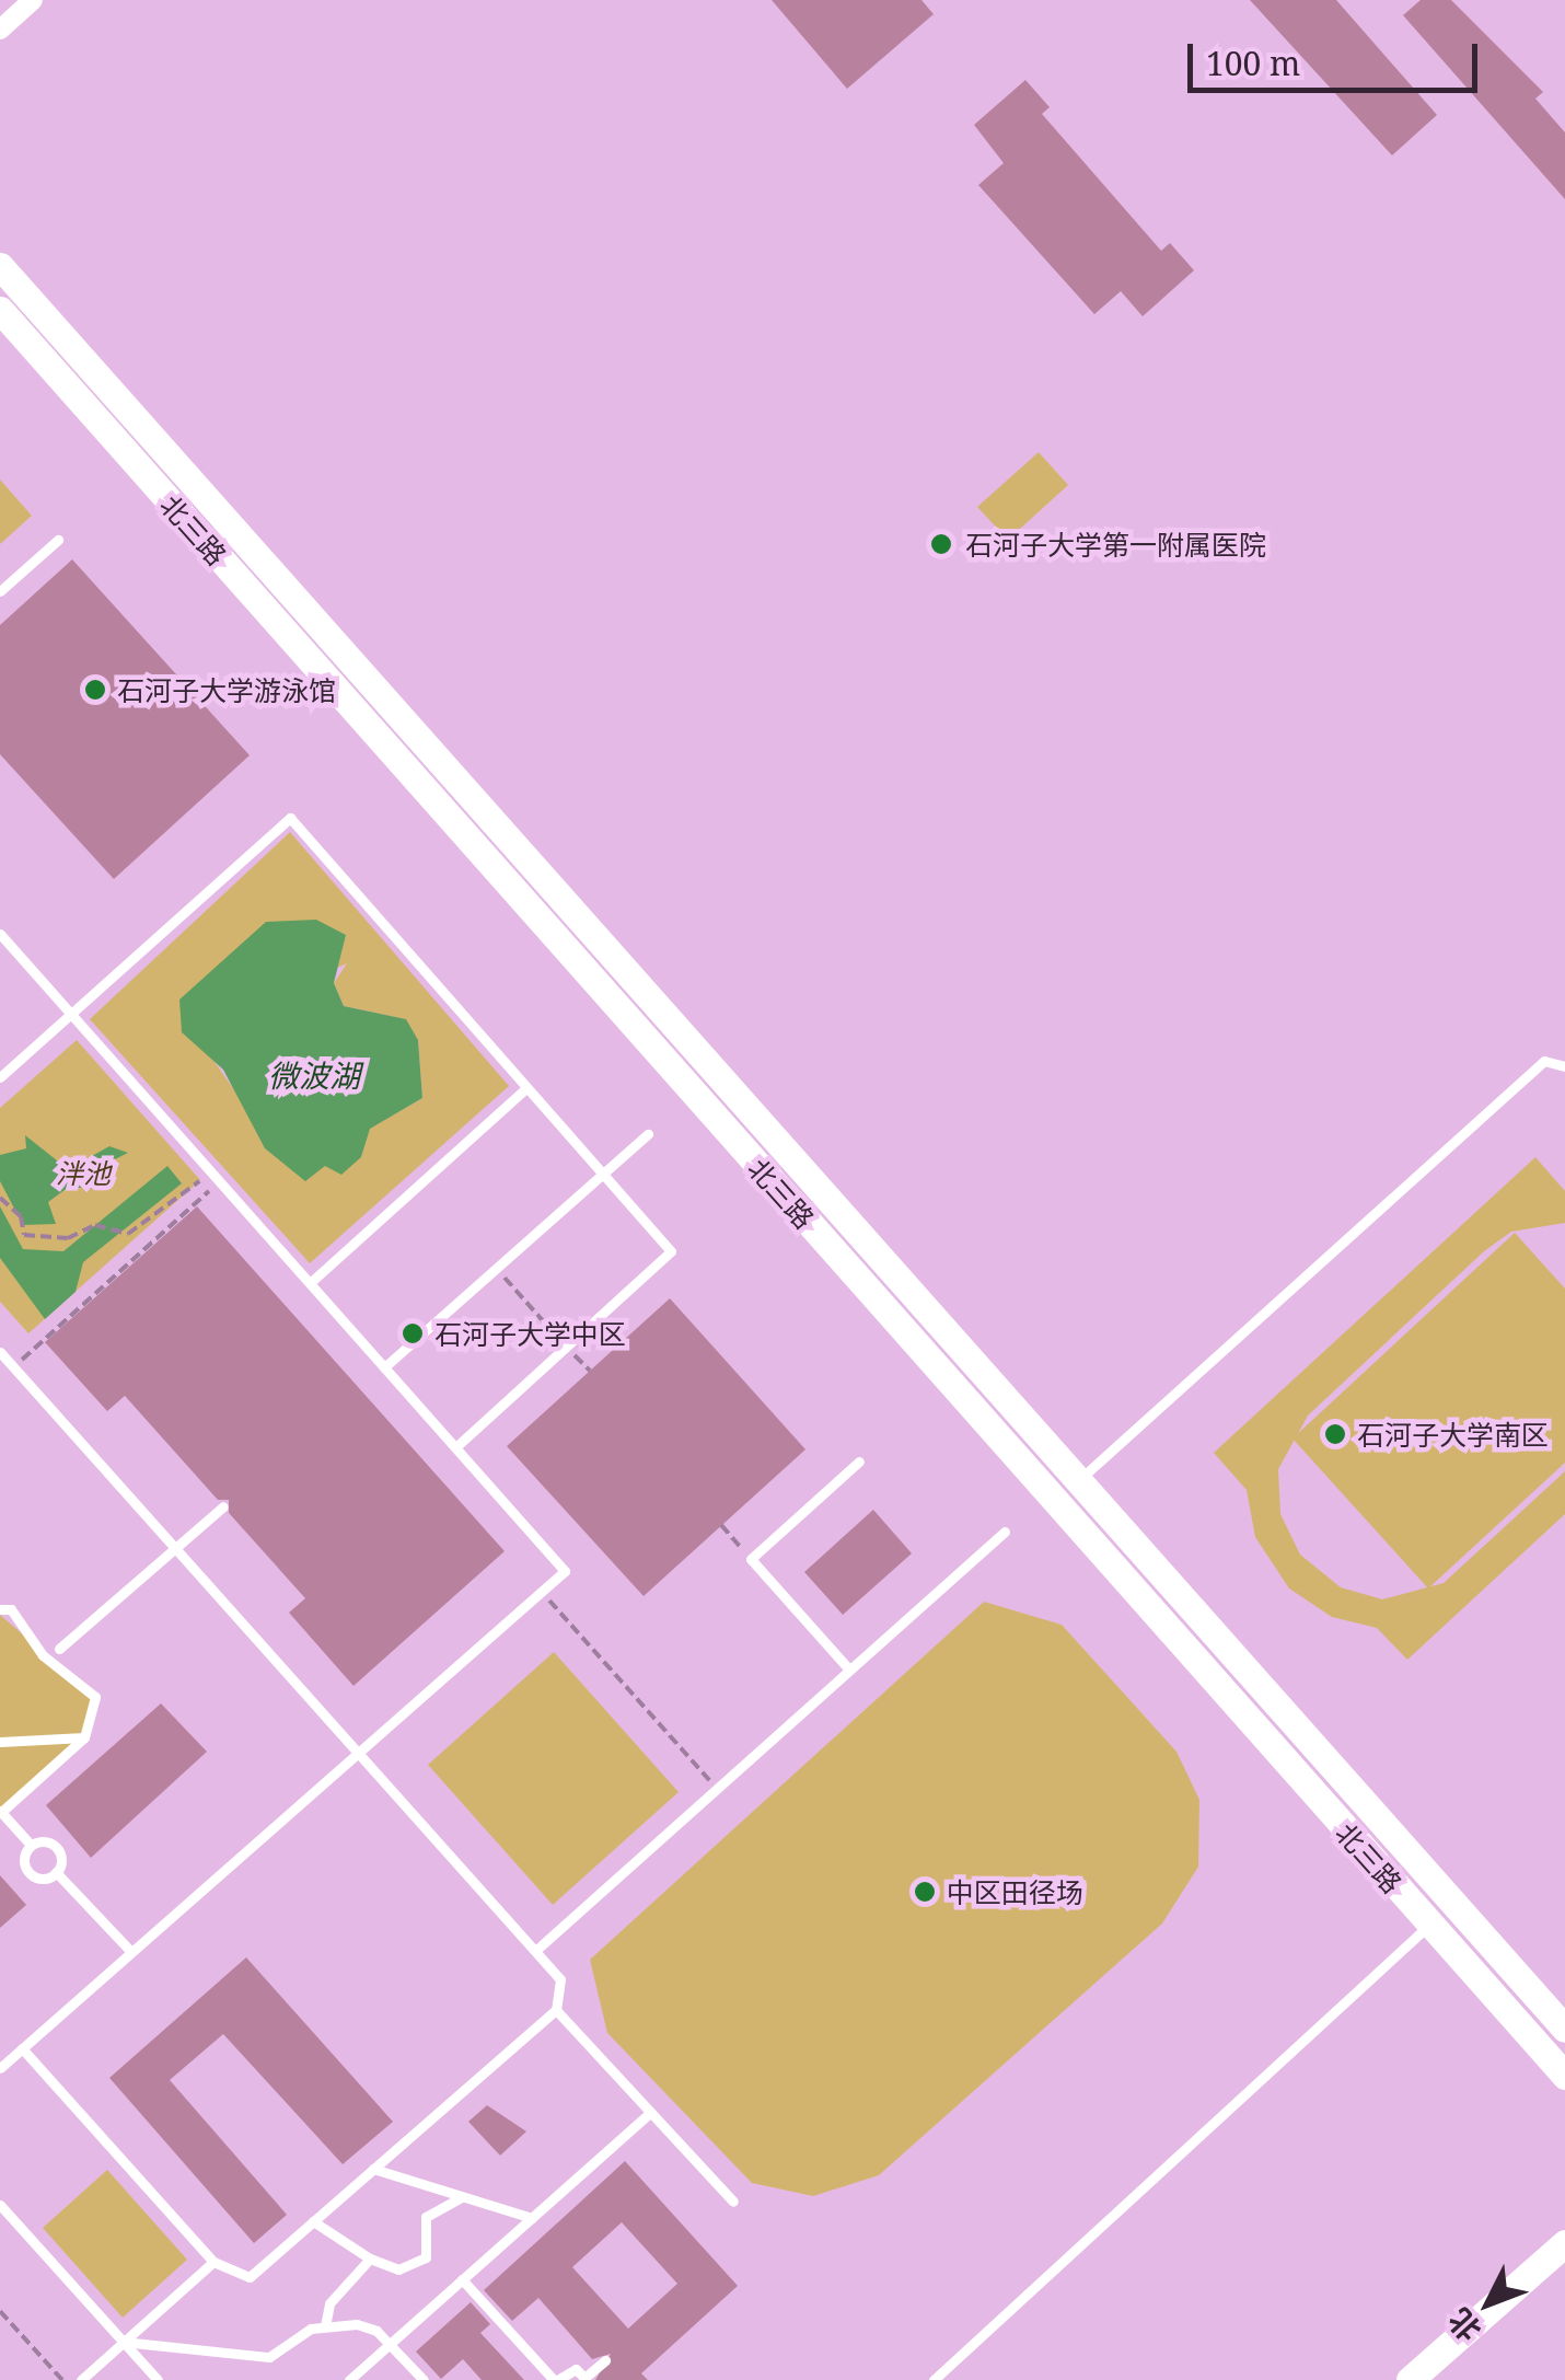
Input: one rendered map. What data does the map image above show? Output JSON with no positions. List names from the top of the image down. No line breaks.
{"streets":{"main road":["北三路"]},"water":["微波湖"],"parks":["泮池"],"places":["石河子大学第一附属医院","石河子大学游泳馆","石河子大学中区","石河子大学南区","中区田径场"],"scale_bar":"100 m","north":"bottom left"}
